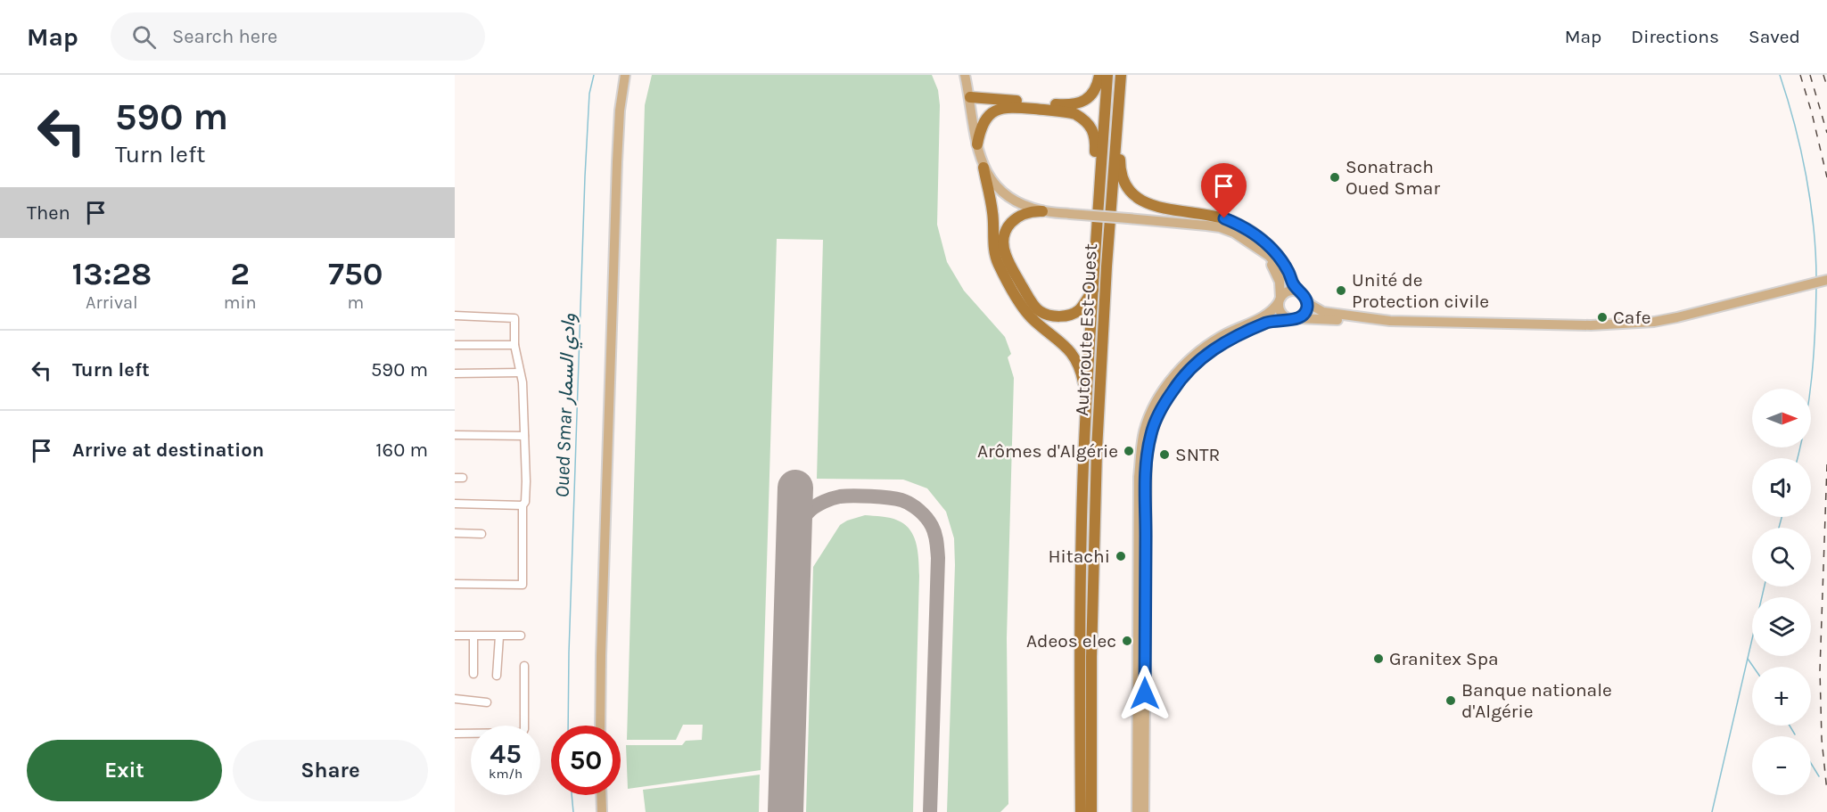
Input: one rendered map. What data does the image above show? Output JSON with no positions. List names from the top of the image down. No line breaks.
{"streets":{"highway":["Autoroute Est-Ouest"]},"water":["Oued Smar وادي السمار"],"places":["Sonatrach Oued Smar","Unité de Protection civile","Cafe","Arômes d'Algérie","SNTR","Hitachi","Adeos elec","Granitex Spa","Banque nationale d'Algérie"],"north":"right","page":{"header":"Map","search":"Search here","nav":["Map","Directions","Saved"],"turn":["590 m","Turn left"],"then":"Then","eta":["13:28","Arrival","2","min","750","m"],"list":[{"name":"Turn left","value":"590 m"},{"name":"Arrive at destination","value":"160 m"}],"map_buttons":["+","−"],"speed":"45 km/h","limit":"50","buttons":["Exit","Share"]}}
